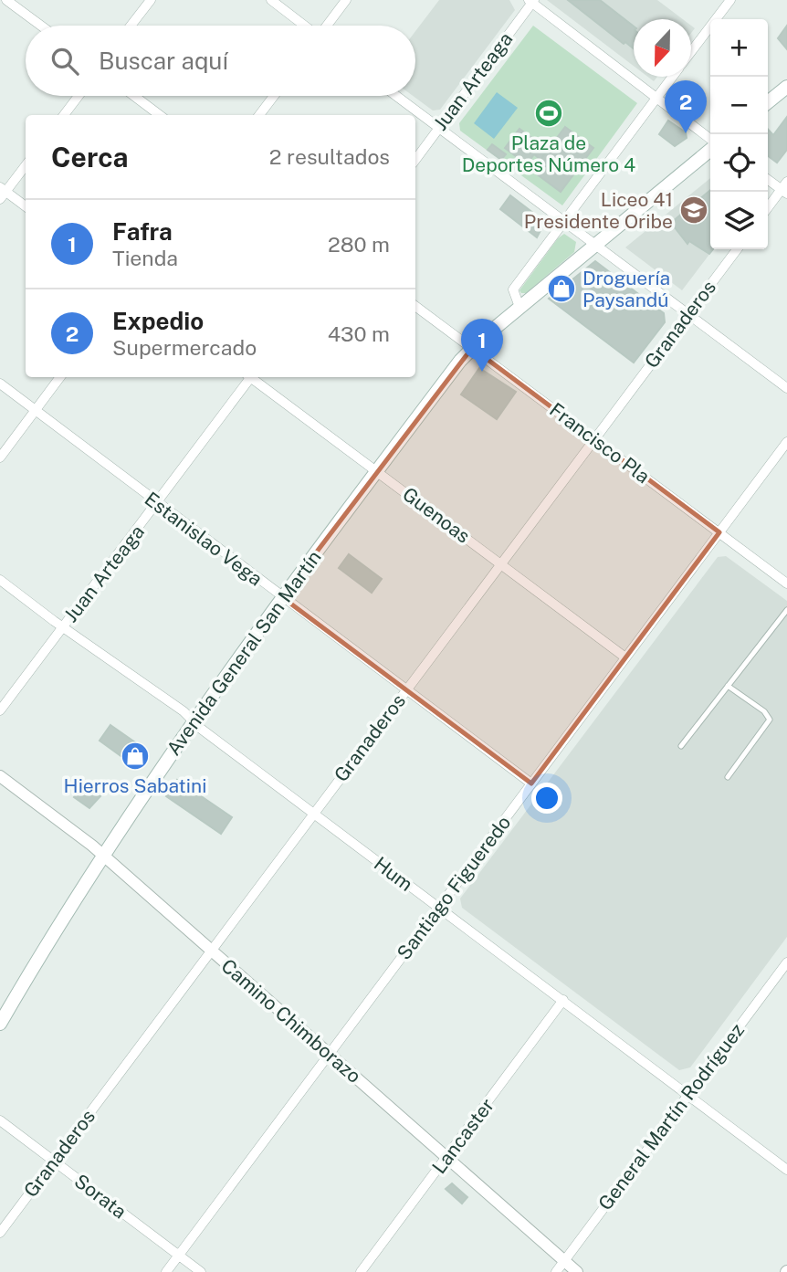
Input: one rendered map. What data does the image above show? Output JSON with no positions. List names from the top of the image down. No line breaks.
{"streets":{"main road":["Avenida General San Martín"],"street":["Juan Arteaga","Granaderos","Francisco Pla","Guenoas","Estanislao Vega","Hum","Santiago Figueredo","Camino Chimborazo","General Martín Rodríguez","Lancaster","Sorata"]},"crossings":[["Juan Arteaga","Estanislao Vega"],["Juan Arteaga","Hum"],["Granaderos","Francisco Pla"],["Granaderos","Guenoas"],["Granaderos","Estanislao Vega"],["Granaderos","Hum"],["Granaderos","Camino Chimborazo"],["Granaderos","Sorata"],["Francisco Pla","Avenida General San Martín"],["Francisco Pla","Santiago Figueredo"],["Guenoas","Avenida General San Martín"],["Guenoas","Santiago Figueredo"],["Estanislao Vega","Avenida General San Martín"],["Estanislao Vega","Santiago Figueredo"],["Avenida General San Martín","Hum"],["Avenida General San Martín","Camino Chimborazo"],["Hum","Santiago Figueredo"],["Hum","General Martín Rodríguez"],["Hum","Lancaster"],["Santiago Figueredo","Camino Chimborazo"],["Santiago Figueredo","Sorata"],["Camino Chimborazo","General Martín Rodríguez"],["Camino Chimborazo","Lancaster"]],"places":{"sports":["Plaza de Deportes Número 4"],"school or university":["Liceo 41 Presidente Oribe"],"shop":["Droguería Paysandú","Hierros Sabatini"]},"north":"bottom","page":{"map_buttons":["+","−"],"search":"Buscar aquí","pins":["2","1"],"heading":["Cerca","2 resultados"],"list":[{"mark":"1","name":"Fafra","note":"Tienda","value":"280 m"},{"mark":"2","name":"Expedio","note":"Supermercado","value":"430 m"}]}}
